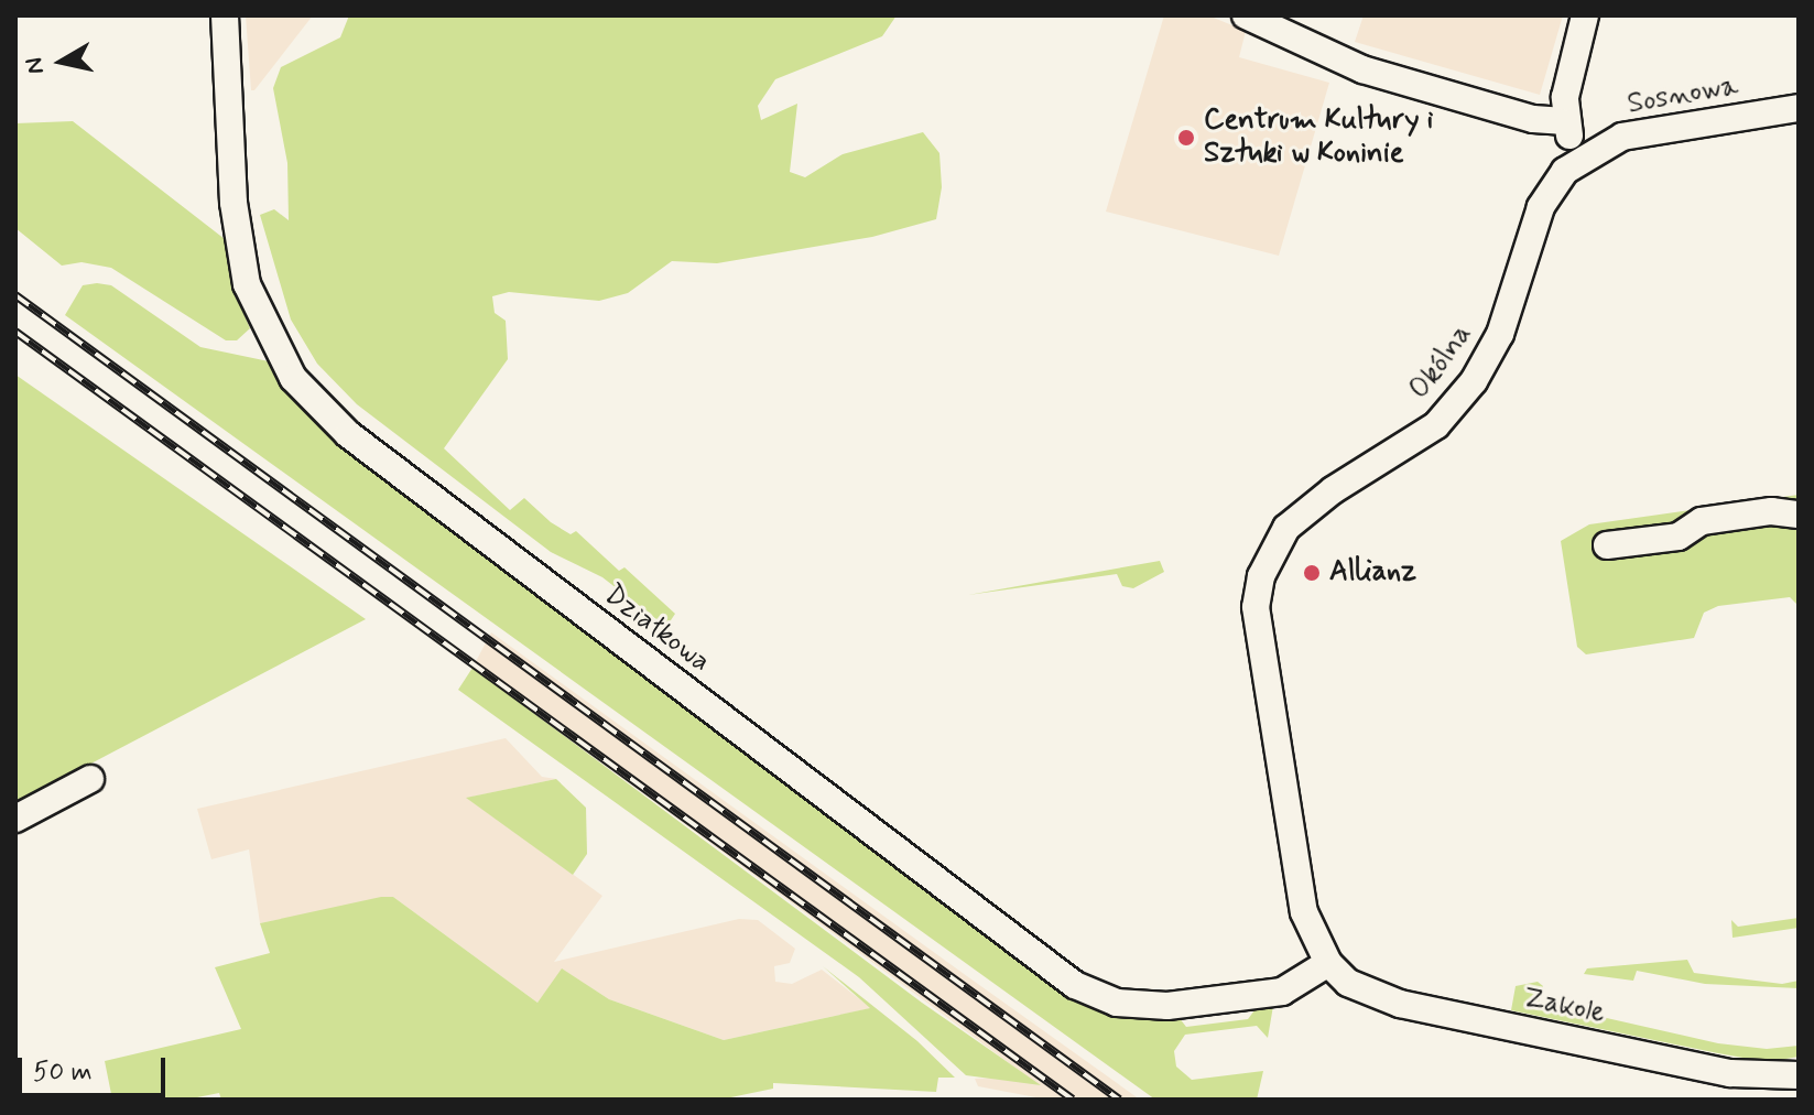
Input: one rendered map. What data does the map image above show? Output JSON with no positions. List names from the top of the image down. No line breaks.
{"streets":{"street":["Sosnowa","Okólna","Działkowa","Zakole"]},"crossings":[["Sosnowa","Okólna"],["Okólna","Działkowa"],["Okólna","Zakole"],["Działkowa","Zakole"]],"places":["Centrum Kultury i Sztuki w Koninie","Allianz"],"scale_bar":"50 m","north":"left"}
